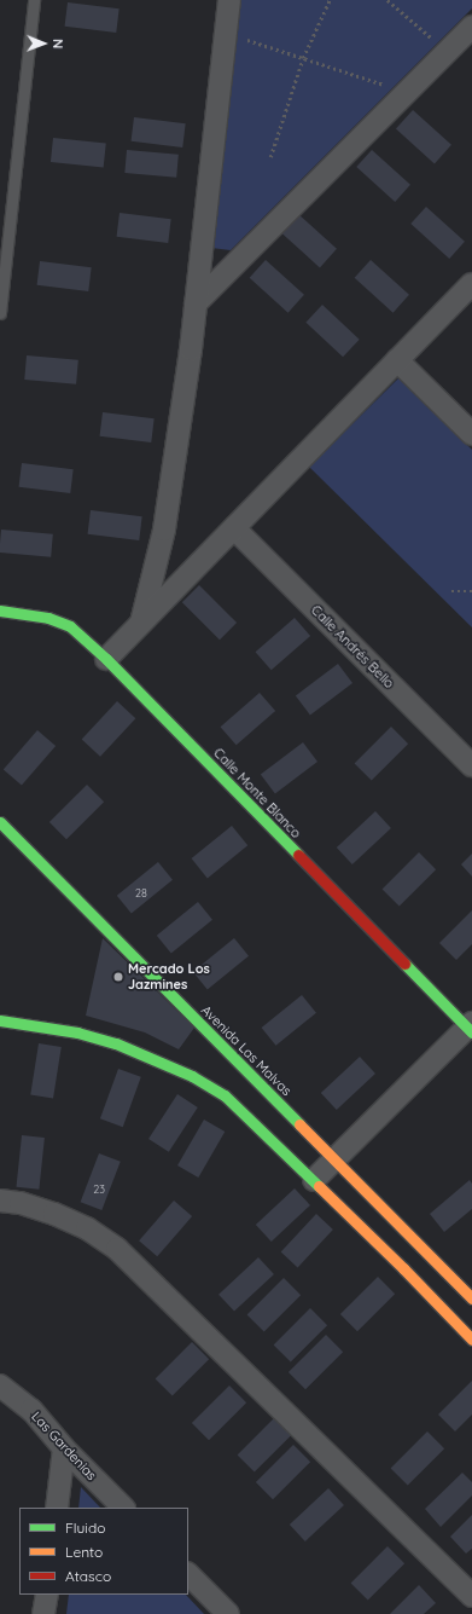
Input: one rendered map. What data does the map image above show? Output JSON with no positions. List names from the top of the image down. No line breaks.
{"streets":{"street":["Calle Andrés Bello","Calle Monte Blanco","Avenida Las Malvas","Las Gardenias"]},"places":["Mercado Los Jazmines"],"house_numbers":["28","23"],"legend":["Fluido","Lento","Atasco"],"north":"right"}
